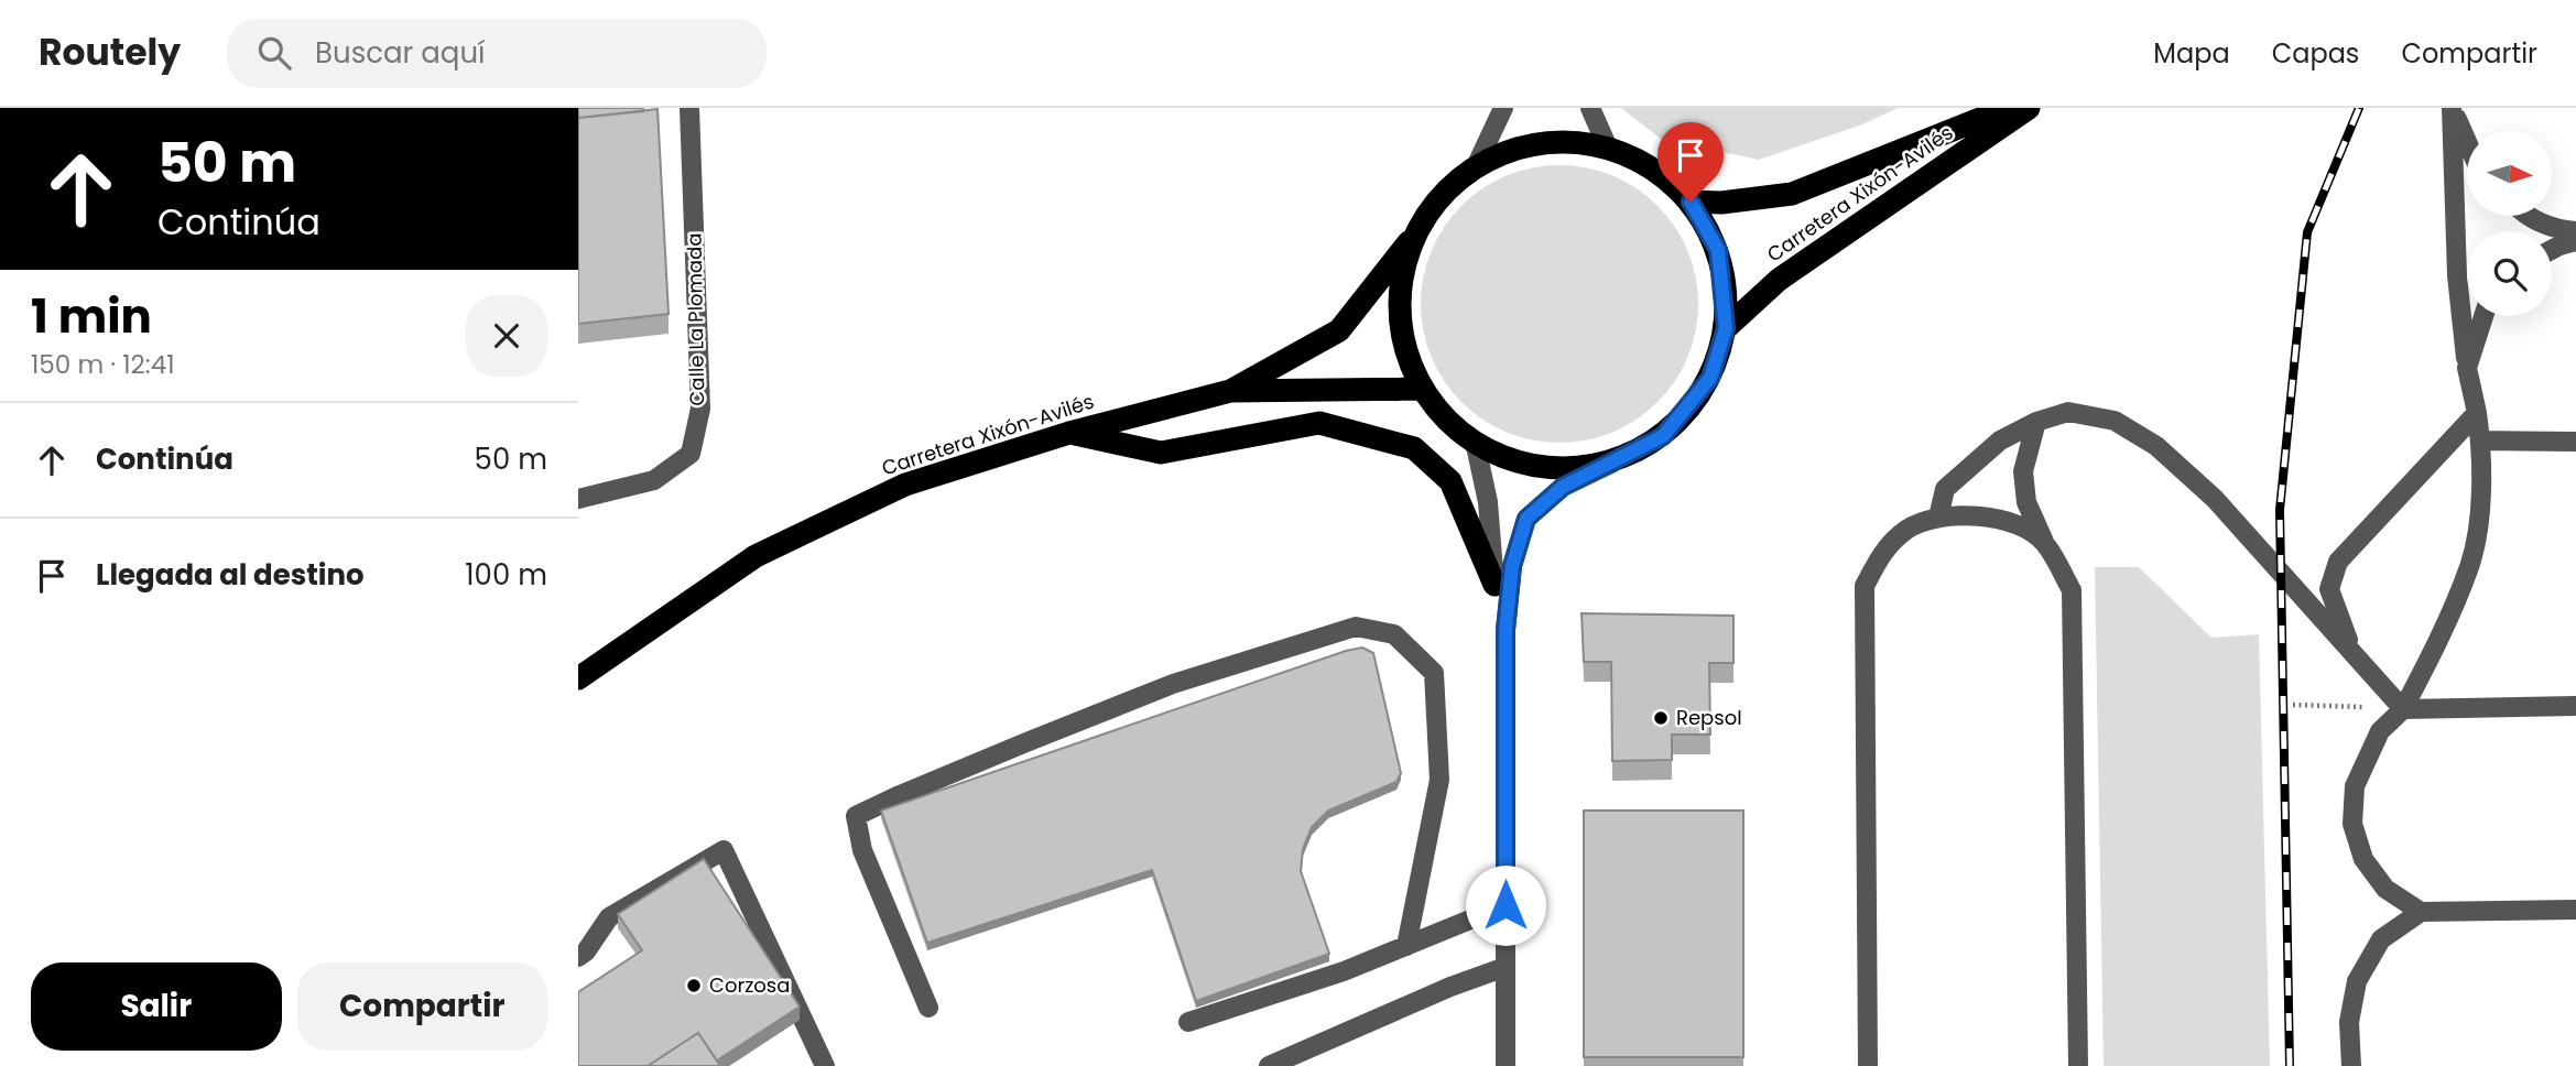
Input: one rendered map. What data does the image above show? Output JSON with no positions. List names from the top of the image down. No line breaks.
{"streets":{"highway":["Carretera Xixón-Avilés"],"street":["Calle La Plomada"]},"places":["Repsol","Corzosa"],"north":"right","page":{"header":"Routely","search":"Buscar aquí","nav":["Mapa","Capas","Compartir"],"turn":["50 m","Continúa"],"heading":["1 min","150 m · 12:41"],"list":[{"name":"Continúa","value":"50 m"},{"name":"Llegada al destino","value":"100 m"}],"buttons":["Salir","Compartir"]}}
